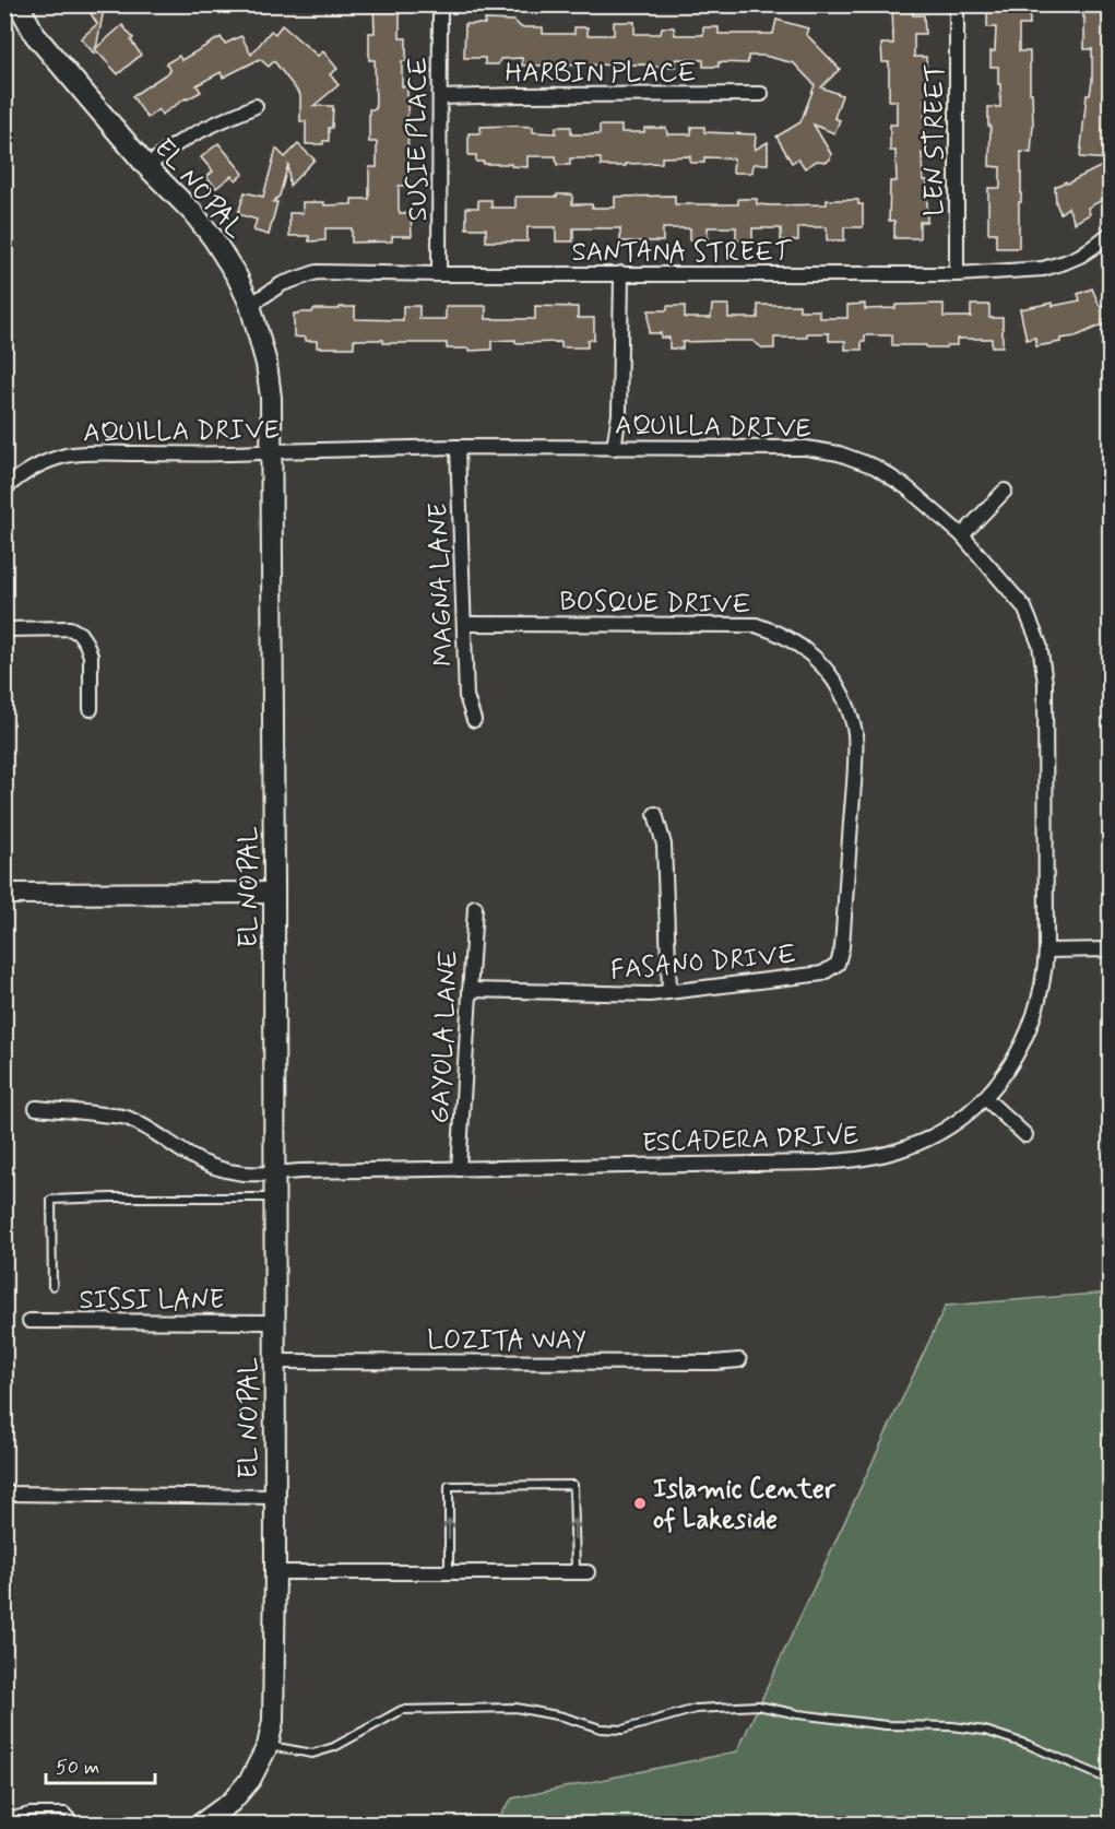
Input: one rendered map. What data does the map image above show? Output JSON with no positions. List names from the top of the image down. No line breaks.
{"streets":{"main road":["EL NOPAL"],"street":["HARBIN PLACE","SUSIE PLACE","LEN STREET","SANTANA STREET","AQUILLA DRIVE","MAGNA LANE","BOSQUE DRIVE","FASANO DRIVE","GAYOLA LANE","ESCADERA DRIVE","SISSI LANE","LOZITA WAY"]},"crossings":[["HARBIN PLACE","SUSIE PLACE"],["SUSIE PLACE","SANTANA STREET"],["LEN STREET","SANTANA STREET"],["EL NOPAL","SANTANA STREET"],["EL NOPAL","AQUILLA DRIVE"],["EL NOPAL","ESCADERA DRIVE"],["EL NOPAL","SISSI LANE"],["EL NOPAL","LOZITA WAY"],["AQUILLA DRIVE","MAGNA LANE"],["AQUILLA DRIVE","ESCADERA DRIVE"],["MAGNA LANE","BOSQUE DRIVE"],["BOSQUE DRIVE","FASANO DRIVE"],["FASANO DRIVE","GAYOLA LANE"],["GAYOLA LANE","ESCADERA DRIVE"]],"places":["Islamic Center of Lakeside"],"scale_bar":"50 m"}
